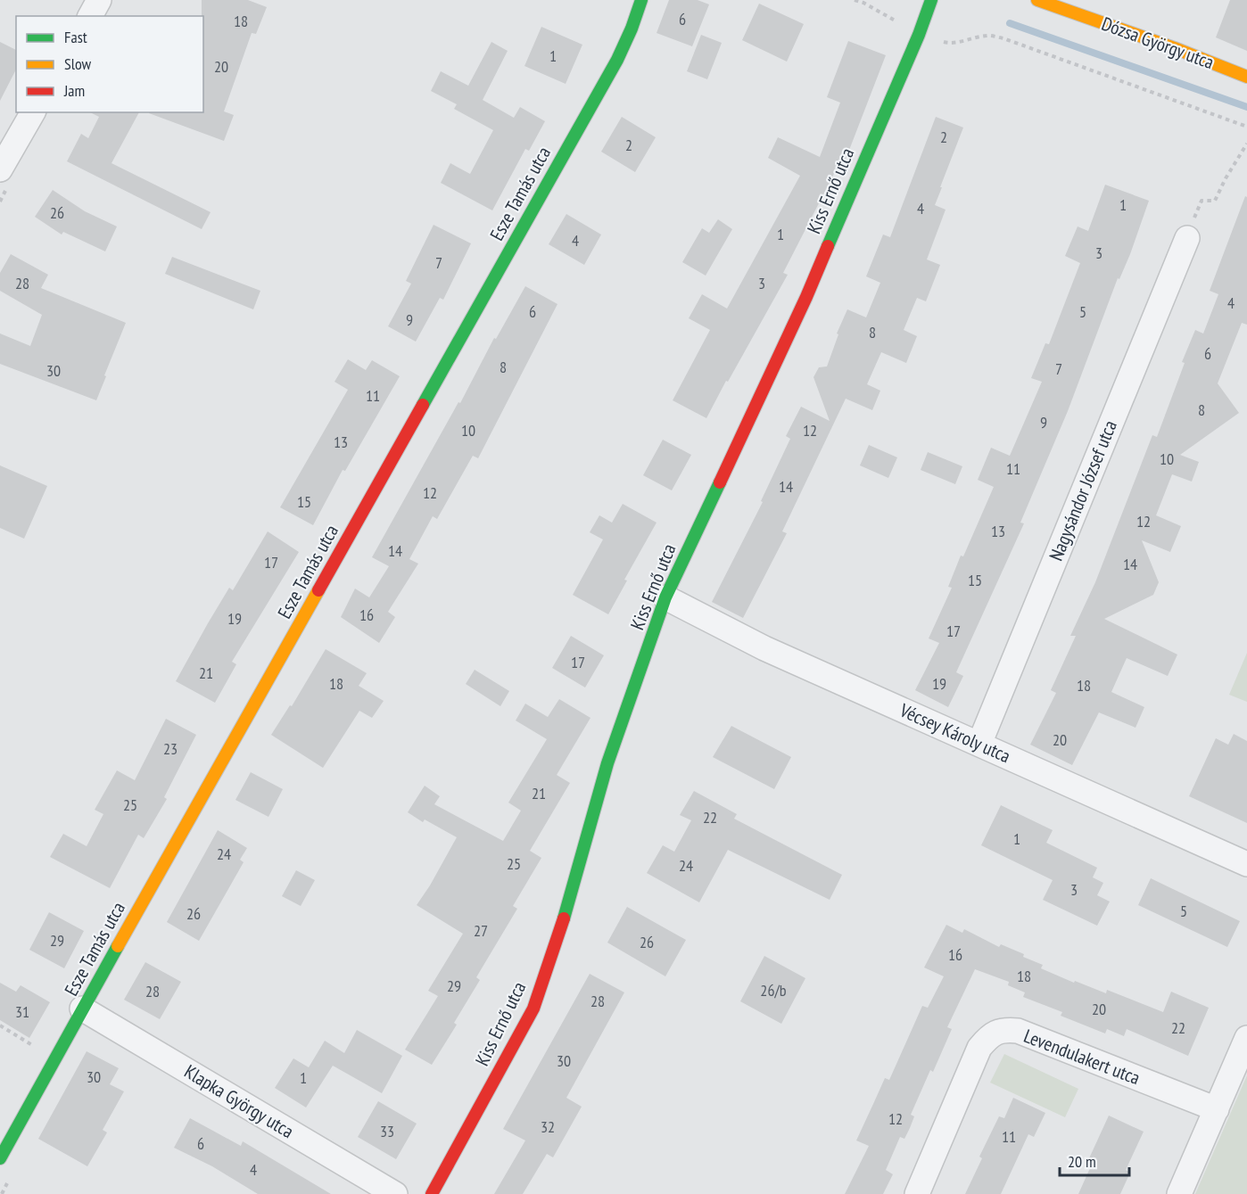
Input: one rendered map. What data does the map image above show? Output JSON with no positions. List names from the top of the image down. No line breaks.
{"streets":{"street":["Dózsa György utca","Kiss Ernő utca","Esze Tamás utca","Nagysándor József utca","Vécsey Károly utca","Levendulakert utca","Klapka György utca"]},"crossings":[["Kiss Ernő utca","Vécsey Károly utca"],["Esze Tamás utca","Klapka György utca"],["Nagysándor József utca","Vécsey Károly utca"]],"house_numbers":["6","18","1","20","2","2","1","4","26","1","4","3","7","28","3","4","6","5","9","8","6","8","7","30","11","8","9","10","12","13","10","11","14","12","15","12","13","14","17","14","15","16","19","17","17","21","18","19","18","20","23","21","25","22","1","24","25","24","3","5","26","27","29","26","16","18","29","26/b","28","28","20","31","22","30","30","1","12","32","33","11","6","4"],"legend":["Fast","Slow","Jam"],"scale_bar":"20 m"}
